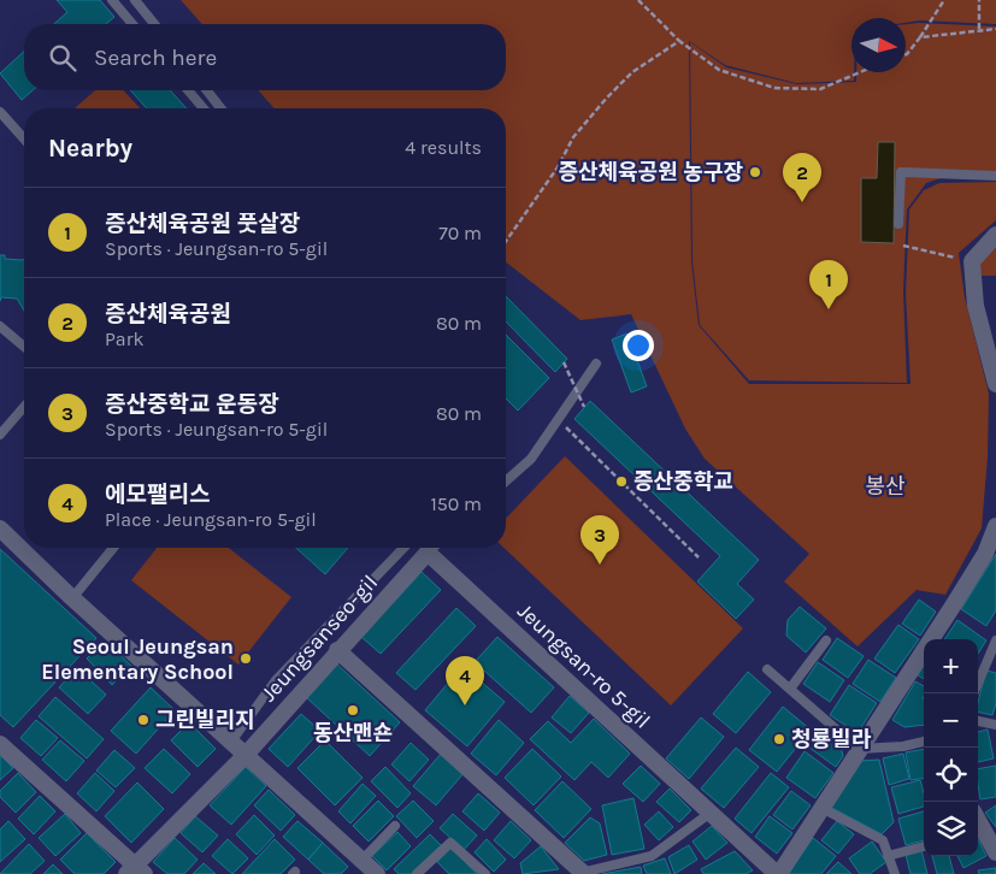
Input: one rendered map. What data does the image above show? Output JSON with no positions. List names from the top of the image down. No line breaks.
{"streets":{"street":["Jeungsanseo-gil","Jeungsan-ro 5-gil"]},"crossings":[["Jeungsanseo-gil","Jeungsan-ro 5-gil"]],"parks":["봉산"],"places":["증산체육공원 농구장","증산중학교","Seoul Jeungsan Elementary School","동산맨숀","그린빌리지","청룡빌라"],"north":"right","page":{"search":"Search here","heading":["Nearby","4 results"],"pins":["2","1","3","4"],"list":[{"mark":"1","name":"증산체육공원 풋살장","note":"Sports · Jeungsan-ro 5-gil","value":"70 m"},{"mark":"2","name":"증산체육공원","note":"Park","value":"80 m"},{"mark":"3","name":"증산중학교 운동장","note":"Sports · Jeungsan-ro 5-gil","value":"80 m"},{"mark":"4","name":"에모팰리스","note":"Place · Jeungsan-ro 5-gil","value":"150 m"}],"map_buttons":["+","−"]}}
